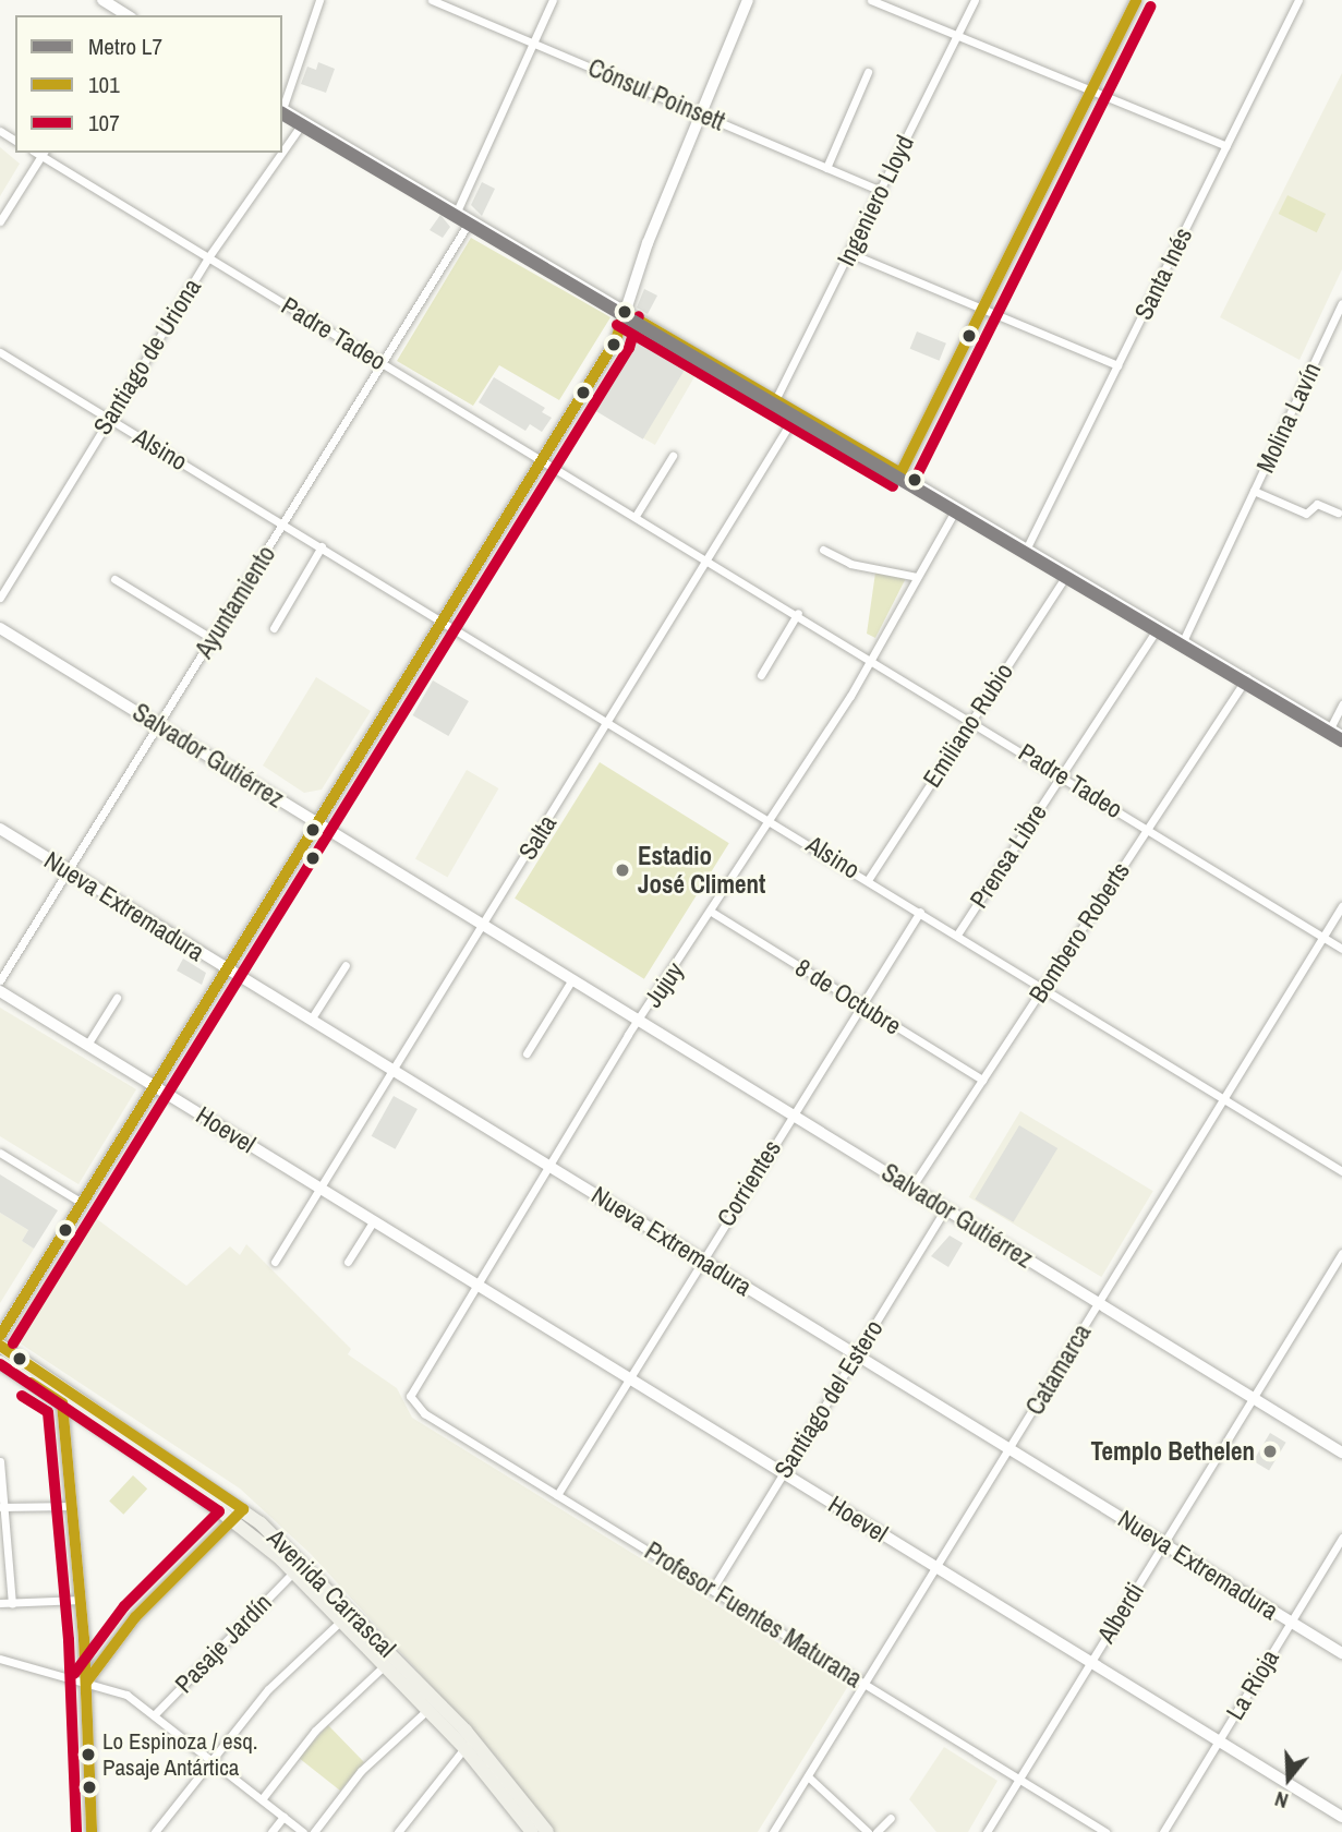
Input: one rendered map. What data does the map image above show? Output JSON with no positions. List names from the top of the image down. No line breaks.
{"streets":{"main road":["Salvador Gutiérrez","Nueva Extremadura","Hoevel","Avenida Carrascal"],"street":["Cónsul Poinsett","Ingeniero Lloyd","Santa Inés","Padre Tadeo","Santiago de Uriona","Molina Lavín","Alsino","Ayuntamiento","Emiliano Rubio","Salta","Prensa Libre","Bombero Roberts","Jujuy","8 de Octubre","Corrientes","Catamarca","Santiago del Estero","Alberdi","Profesor Fuentes Maturana","Pasaje Jardín","La Rioja"]},"crossings":[["Cónsul Poinsett","Ingeniero Lloyd"],["Padre Tadeo","Santiago de Uriona"],["Padre Tadeo","Ayuntamiento"],["Padre Tadeo","Emiliano Rubio"],["Padre Tadeo","Salta"],["Padre Tadeo","Prensa Libre"],["Padre Tadeo","Bombero Roberts"],["Padre Tadeo","Jujuy"],["Padre Tadeo","Catamarca"],["Santiago de Uriona","Alsino"],["Alsino","Ayuntamiento"],["Alsino","Emiliano Rubio"],["Alsino","Salta"],["Alsino","Prensa Libre"],["Alsino","Bombero Roberts"],["Alsino","Jujuy"],["Alsino","Corrientes"],["Alsino","Catamarca"],["Ayuntamiento","Salvador Gutiérrez"],["Ayuntamiento","Nueva Extremadura"],["Salvador Gutiérrez","Salta"],["Salvador Gutiérrez","Bombero Roberts"],["Salvador Gutiérrez","Jujuy"],["Salvador Gutiérrez","Corrientes"],["Salvador Gutiérrez","Catamarca"],["Salvador Gutiérrez","Santiago del Estero"],["Salvador Gutiérrez","Alberdi"],["Salta","Nueva Extremadura"],["Salta","Hoevel"],["Nueva Extremadura","Jujuy"],["Nueva Extremadura","Corrientes"],["Nueva Extremadura","Catamarca"],["Nueva Extremadura","Santiago del Estero"],["Nueva Extremadura","Alberdi"],["Nueva Extremadura","La Rioja"],["Bombero Roberts","8 de Octubre"],["Jujuy","8 de Octubre"],["Jujuy","Hoevel"],["Jujuy","Profesor Fuentes Maturana"],["8 de Octubre","Corrientes"],["Hoevel","Corrientes"],["Hoevel","Catamarca"],["Hoevel","Santiago del Estero"],["Hoevel","Alberdi"],["Hoevel","La Rioja"],["Corrientes","Profesor Fuentes Maturana"],["Catamarca","Profesor Fuentes Maturana"],["Santiago del Estero","Profesor Fuentes Maturana"],["Avenida Carrascal","Pasaje Jardín"],["Alberdi","Profesor Fuentes Maturana"]],"places":["Estadio José Climent","Templo Bethelen","Lo Espinoza / esq. Pasaje Antártica"],"lines":["transit line 101","transit line 107","metro line L7"],"legend":["Metro L7","101","107"],"north":"bottom"}
